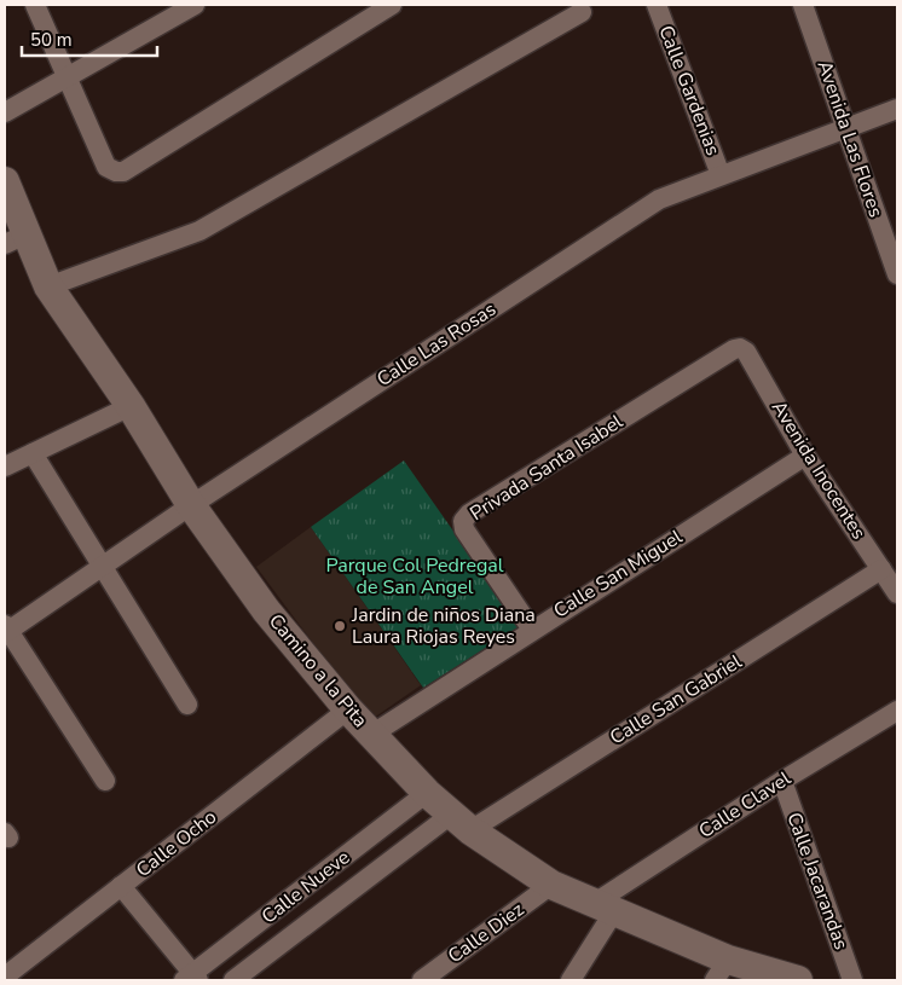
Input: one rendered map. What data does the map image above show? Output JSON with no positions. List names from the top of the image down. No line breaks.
{"streets":{"street":["Calle Gardenias","Avenida Las Flores","Calle Las Rosas","Privada Santa Isabel","Avenida Inocentes","Calle San Miguel","Camino a la Pita","Calle San Gabriel","Calle Clavel","Calle Ocho","Calle Jacarandas","Calle Nueve","Calle Diez"]},"crossings":[["Calle Gardenias","Calle Las Rosas"],["Avenida Las Flores","Calle Las Rosas"],["Calle Las Rosas","Camino a la Pita"],["Privada Santa Isabel","Avenida Inocentes"],["Privada Santa Isabel","Calle San Miguel"],["Avenida Inocentes","Calle San Miguel"],["Avenida Inocentes","Calle San Gabriel"],["Calle San Miguel","Camino a la Pita"],["Camino a la Pita","Calle San Gabriel"],["Camino a la Pita","Calle Clavel"],["Camino a la Pita","Calle Ocho"],["Camino a la Pita","Calle Nueve"],["Camino a la Pita","Calle Diez"],["Calle San Gabriel","Calle Nueve"],["Calle Clavel","Calle Jacarandas"]],"parks":["Parque Col Pedregal de San Angel"],"places":["Jardin de niños Diana Laura Riojas Reyes"],"scale_bar":"50 m"}
